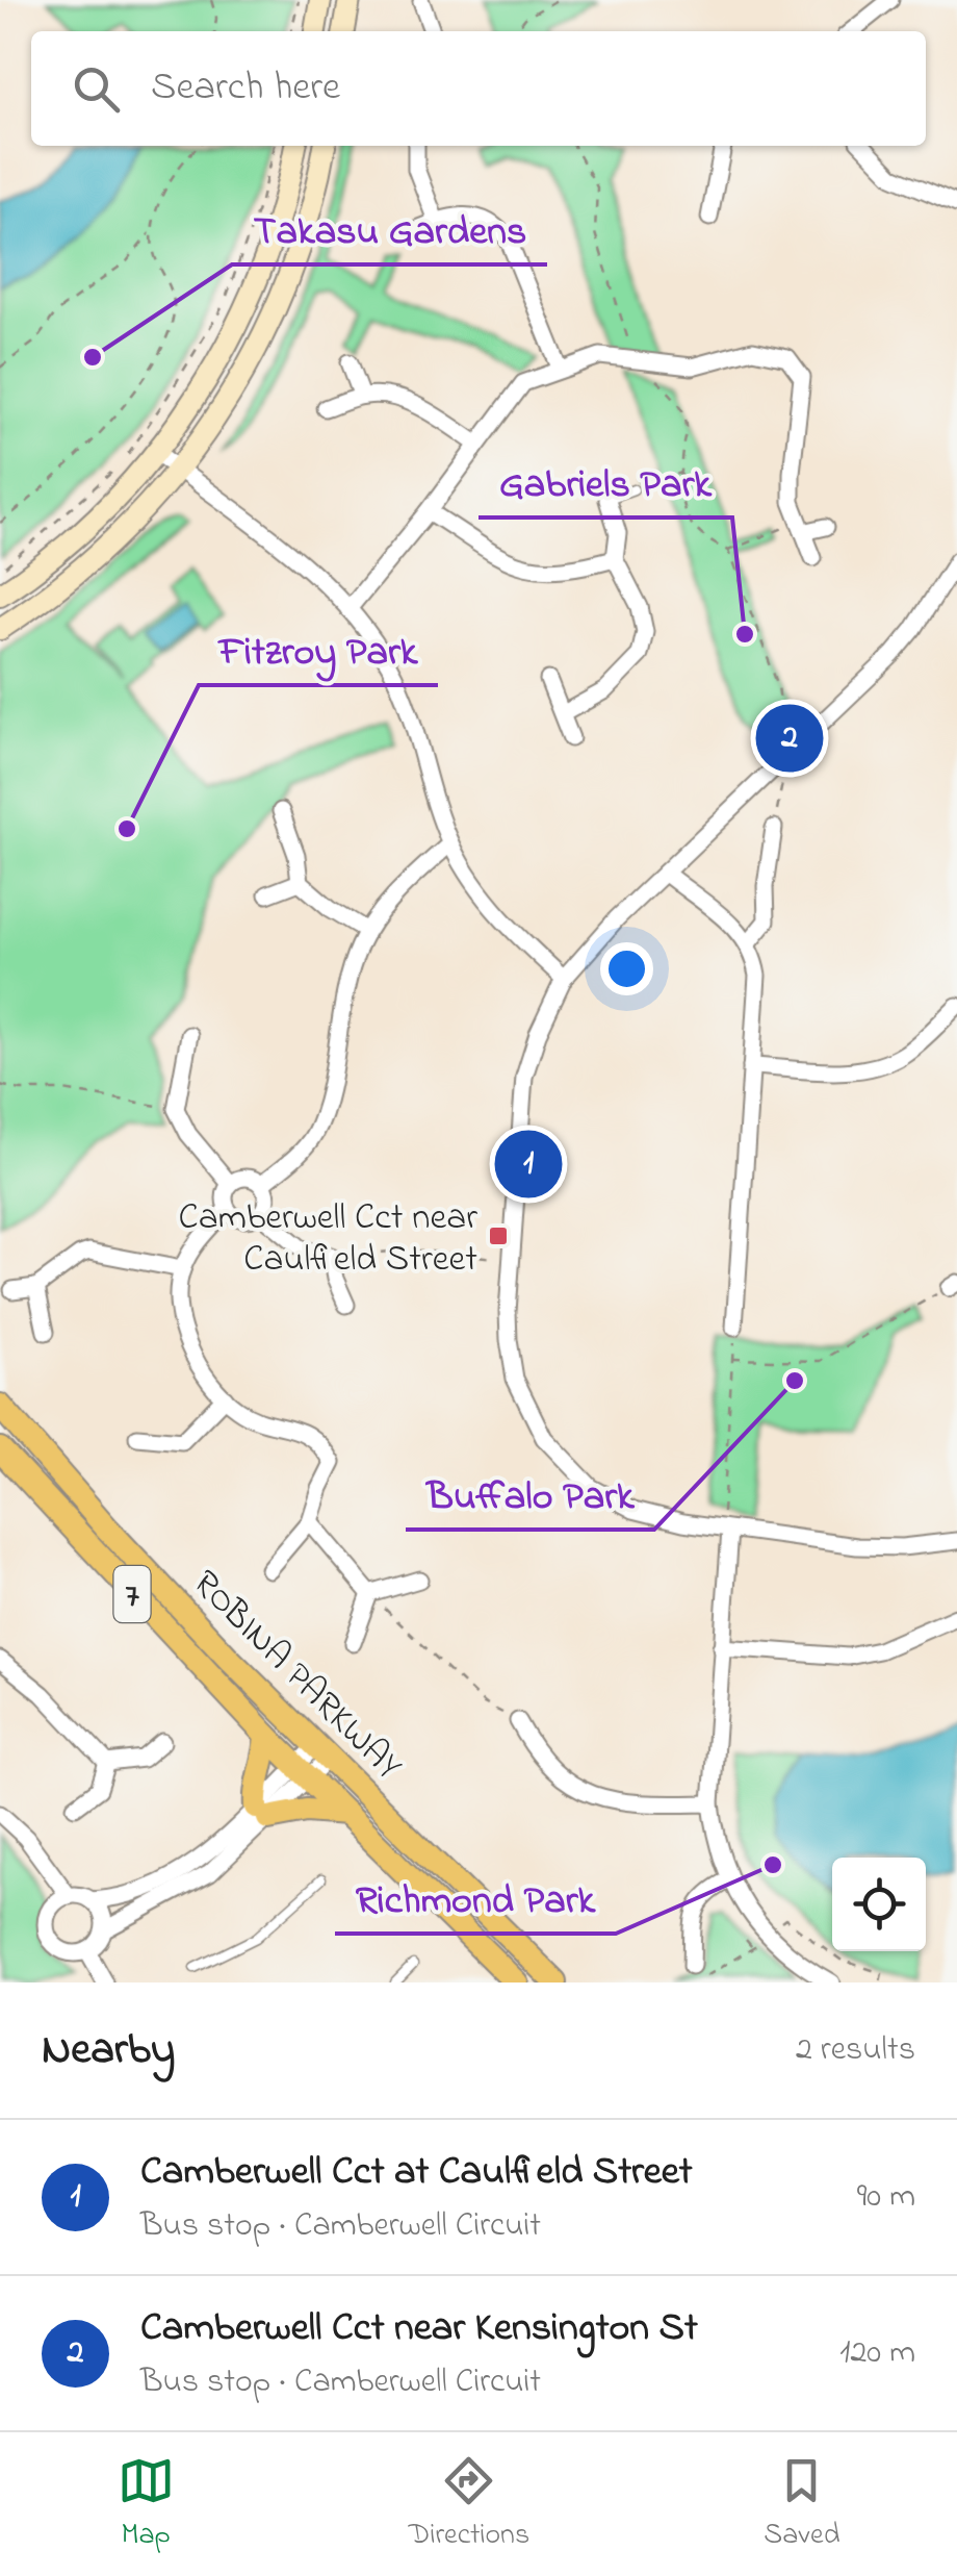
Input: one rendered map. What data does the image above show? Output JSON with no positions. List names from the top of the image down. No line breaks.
{"streets":{"main road":["7","ROBINA PARKWAY"]},"places":{"other":["Takasu Gardens","Gabriels Park","Fitzroy Park","Buffalo Park","Richmond Park"],"transit":["Camberwell Cct near Caulfield Street"]},"page":{"search":"Search here","pins":["2","1"],"heading":["Nearby","2 results"],"list":[{"mark":"1","name":"Camberwell Cct at Caulfield Street","note":"Bus stop · Camberwell Circuit","value":"90 m"},{"mark":"2","name":"Camberwell Cct near Kensington St","note":"Bus stop · Camberwell Circuit","value":"120 m"}],"nav":["Map","Directions","Saved"]}}
